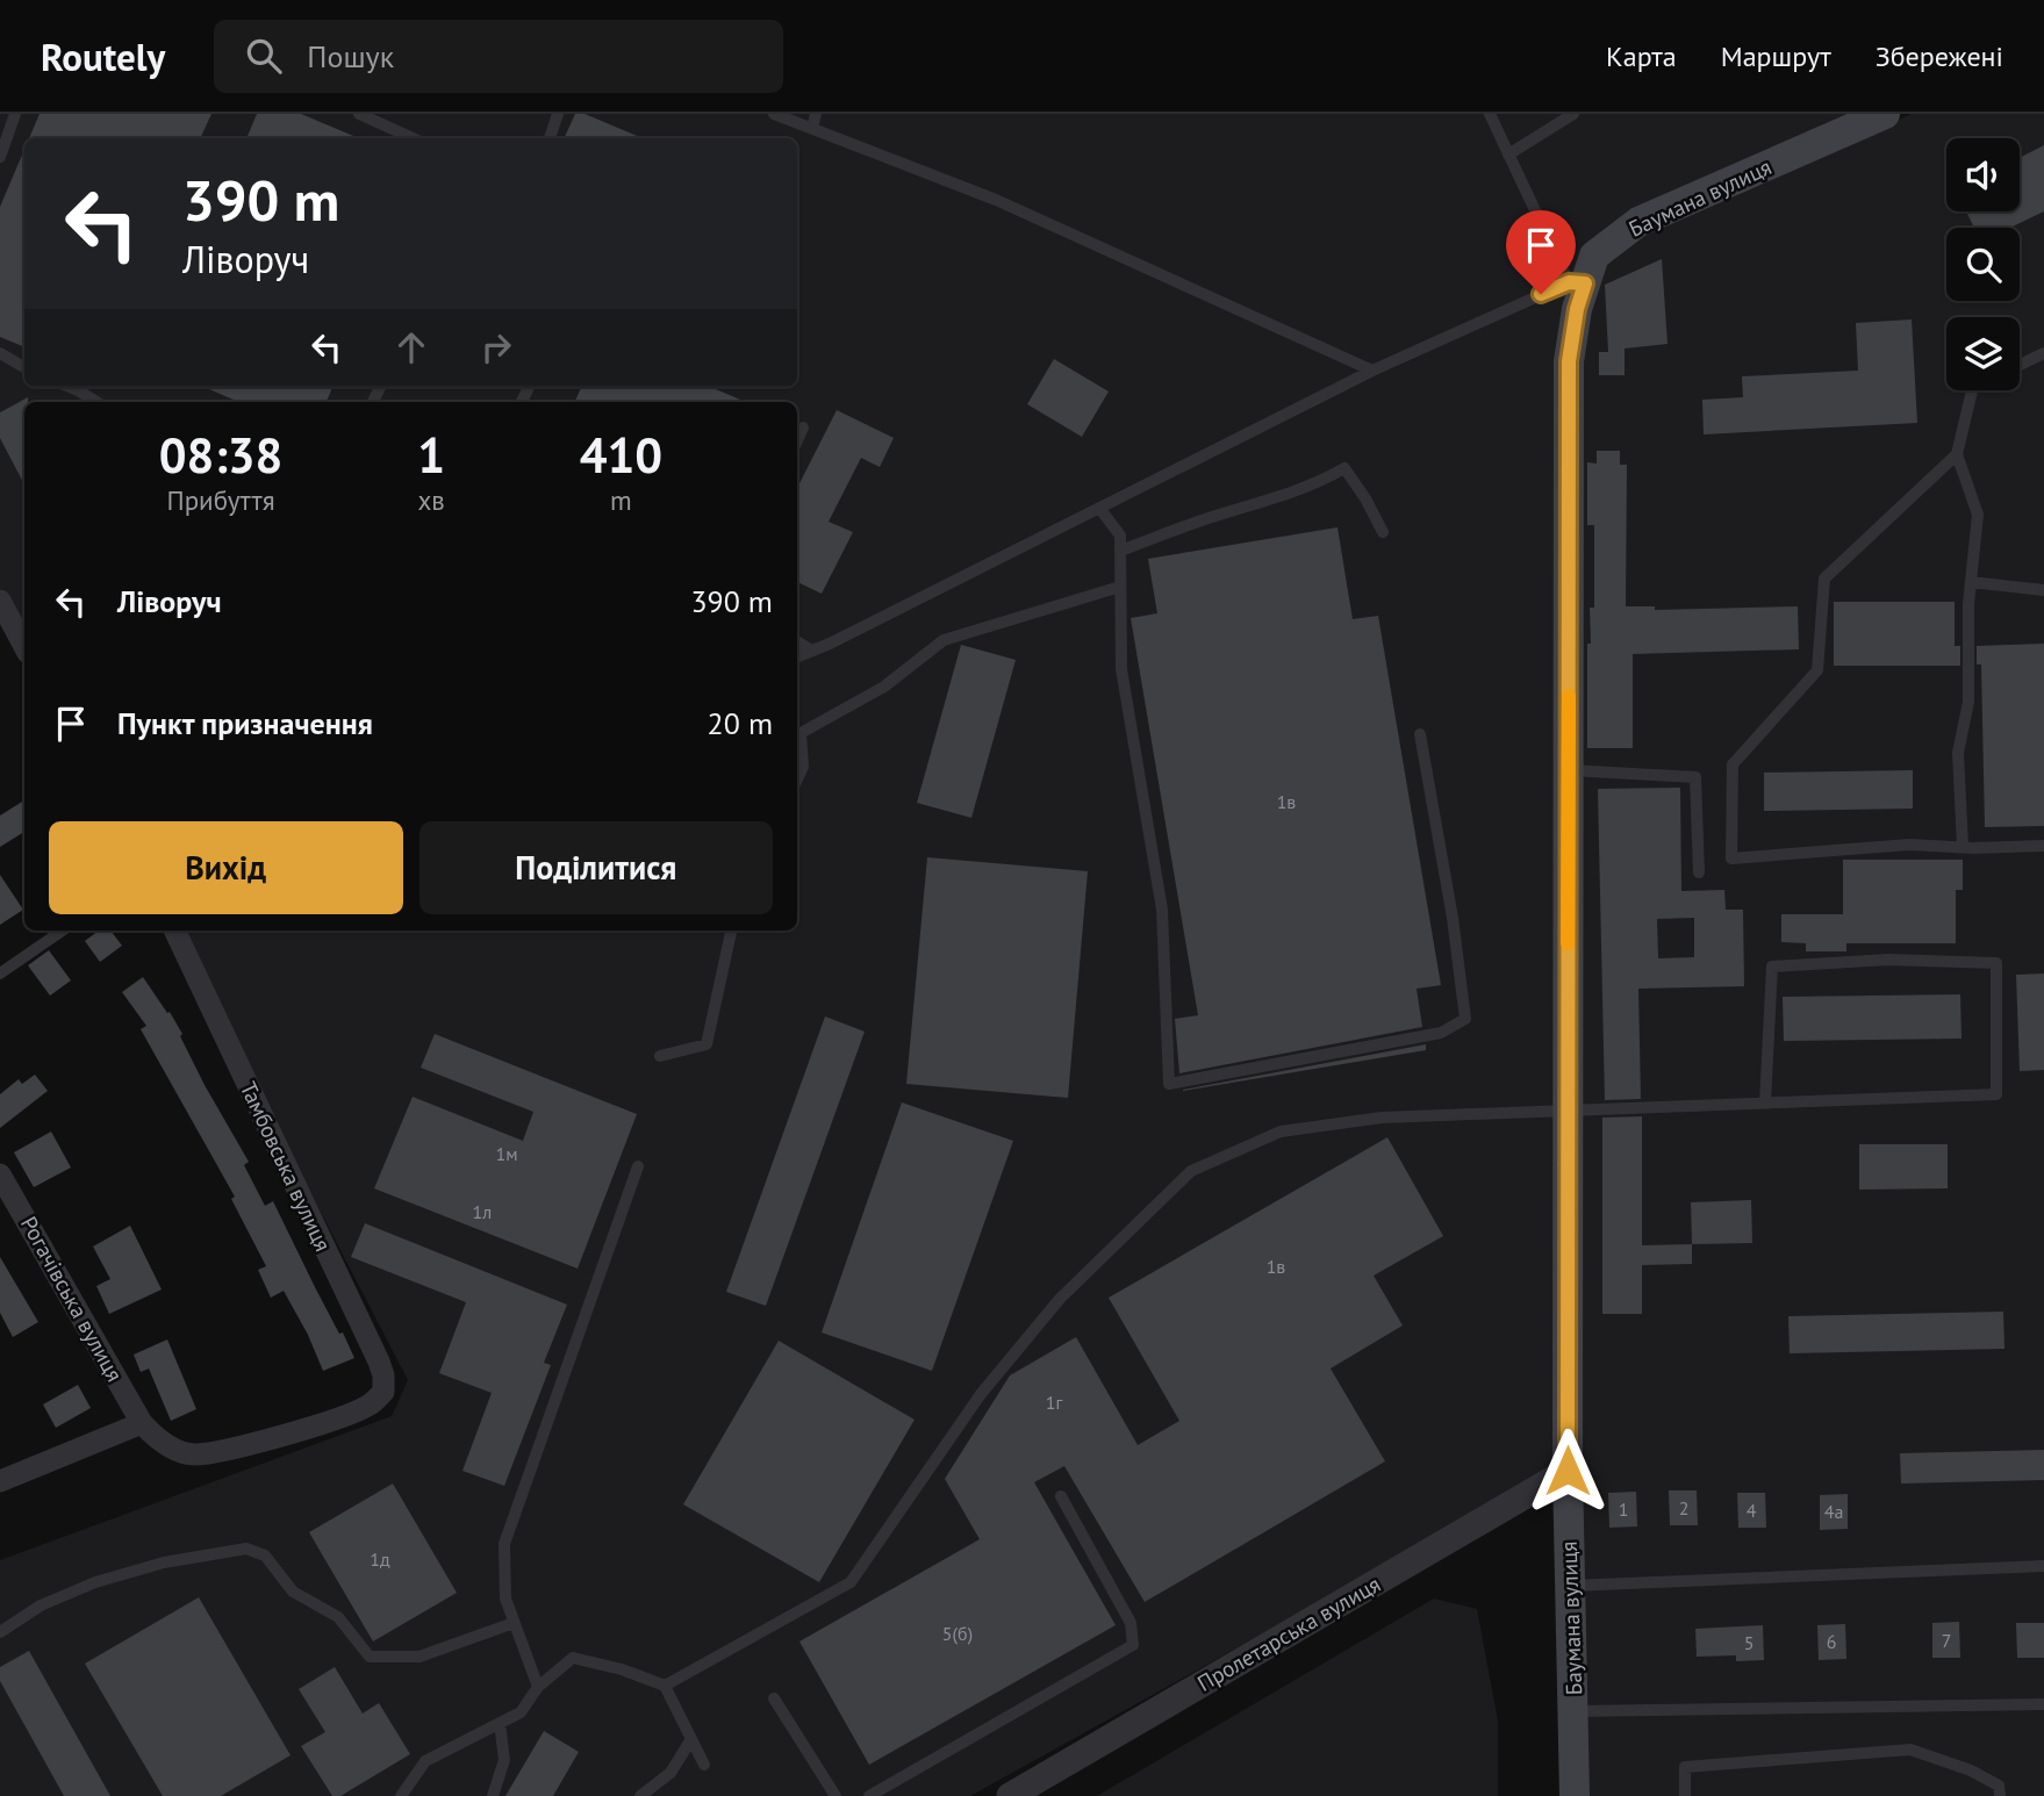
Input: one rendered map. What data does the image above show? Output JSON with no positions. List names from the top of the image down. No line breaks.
{"streets":{"main road":["Баумана вулиця"],"street":["Тамбовська вулиця","Рогачівська вулиця","Пролетарська вулиця"]},"crossings":[["Баумана вулиця","Пролетарська вулиця"],["Тамбовська вулиця","Рогачівська вулиця"]],"house_numbers":["1в","1м","1л","1в","1г","2","1","4","4а","1д","5(б)","7","6","5"],"page":{"header":"Routely","search":"Пошук","nav":["Карта","Маршрут","Збережені"],"turn":["390 m","Ліворуч"],"eta":["08:38","Прибуття","1","хв","410","m"],"list":[{"name":"Ліворуч","value":"390 m"},{"name":"Пункт призначення","value":"20 m"}],"buttons":["Вихід","Поділитися"]}}
